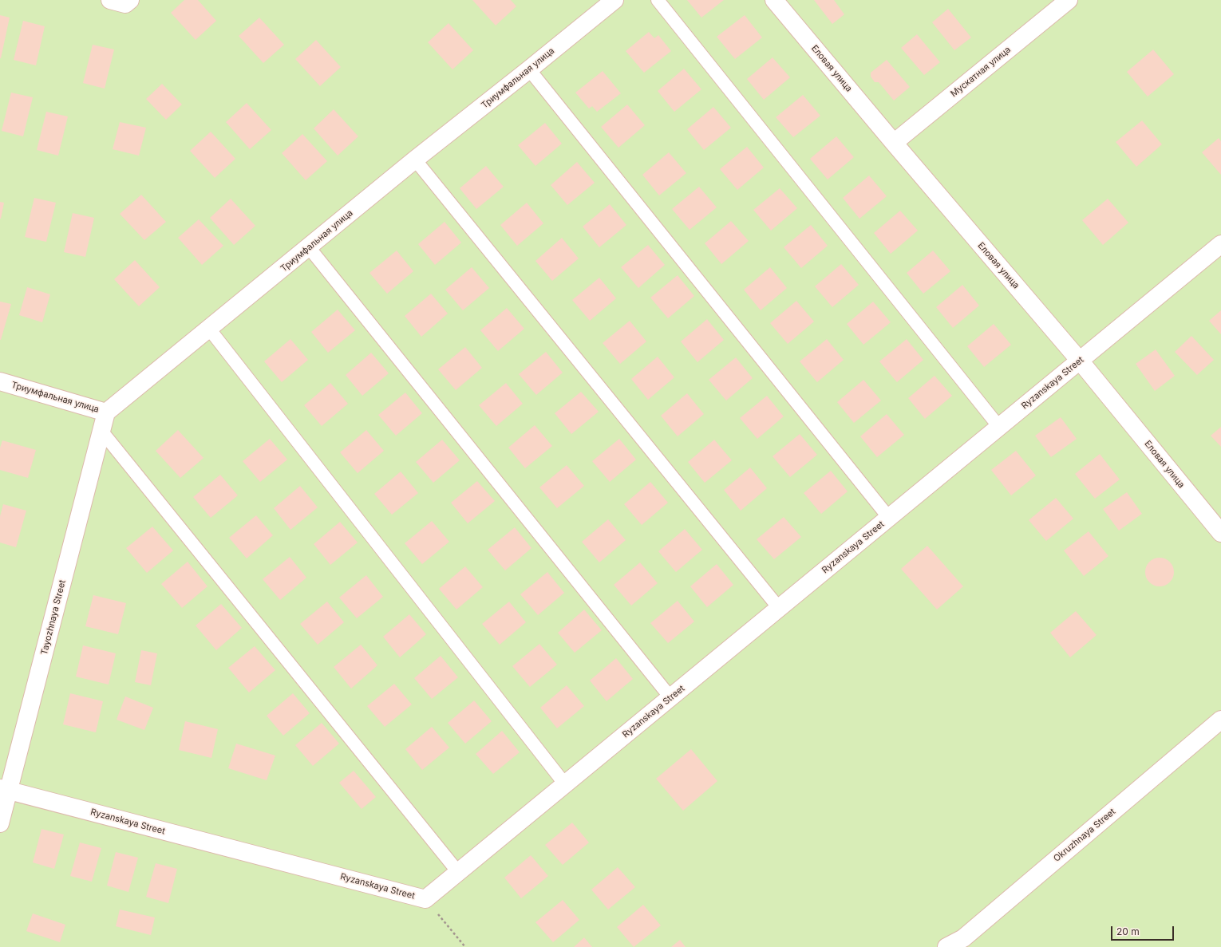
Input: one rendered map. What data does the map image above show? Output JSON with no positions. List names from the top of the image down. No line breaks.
{"streets":{"street":["Еловая улица","Мускатная улица","Триумфальная улица","Ryzanskaya Street","Tayozhnaya Street","Okruzhnaya Street"]},"crossings":[["Еловая улица","Мускатная улица"],["Еловая улица","Ryzanskaya Street"],["Триумфальная улица","Tayozhnaya Street"],["Ryzanskaya Street","Tayozhnaya Street"]],"scale_bar":"20 m"}
